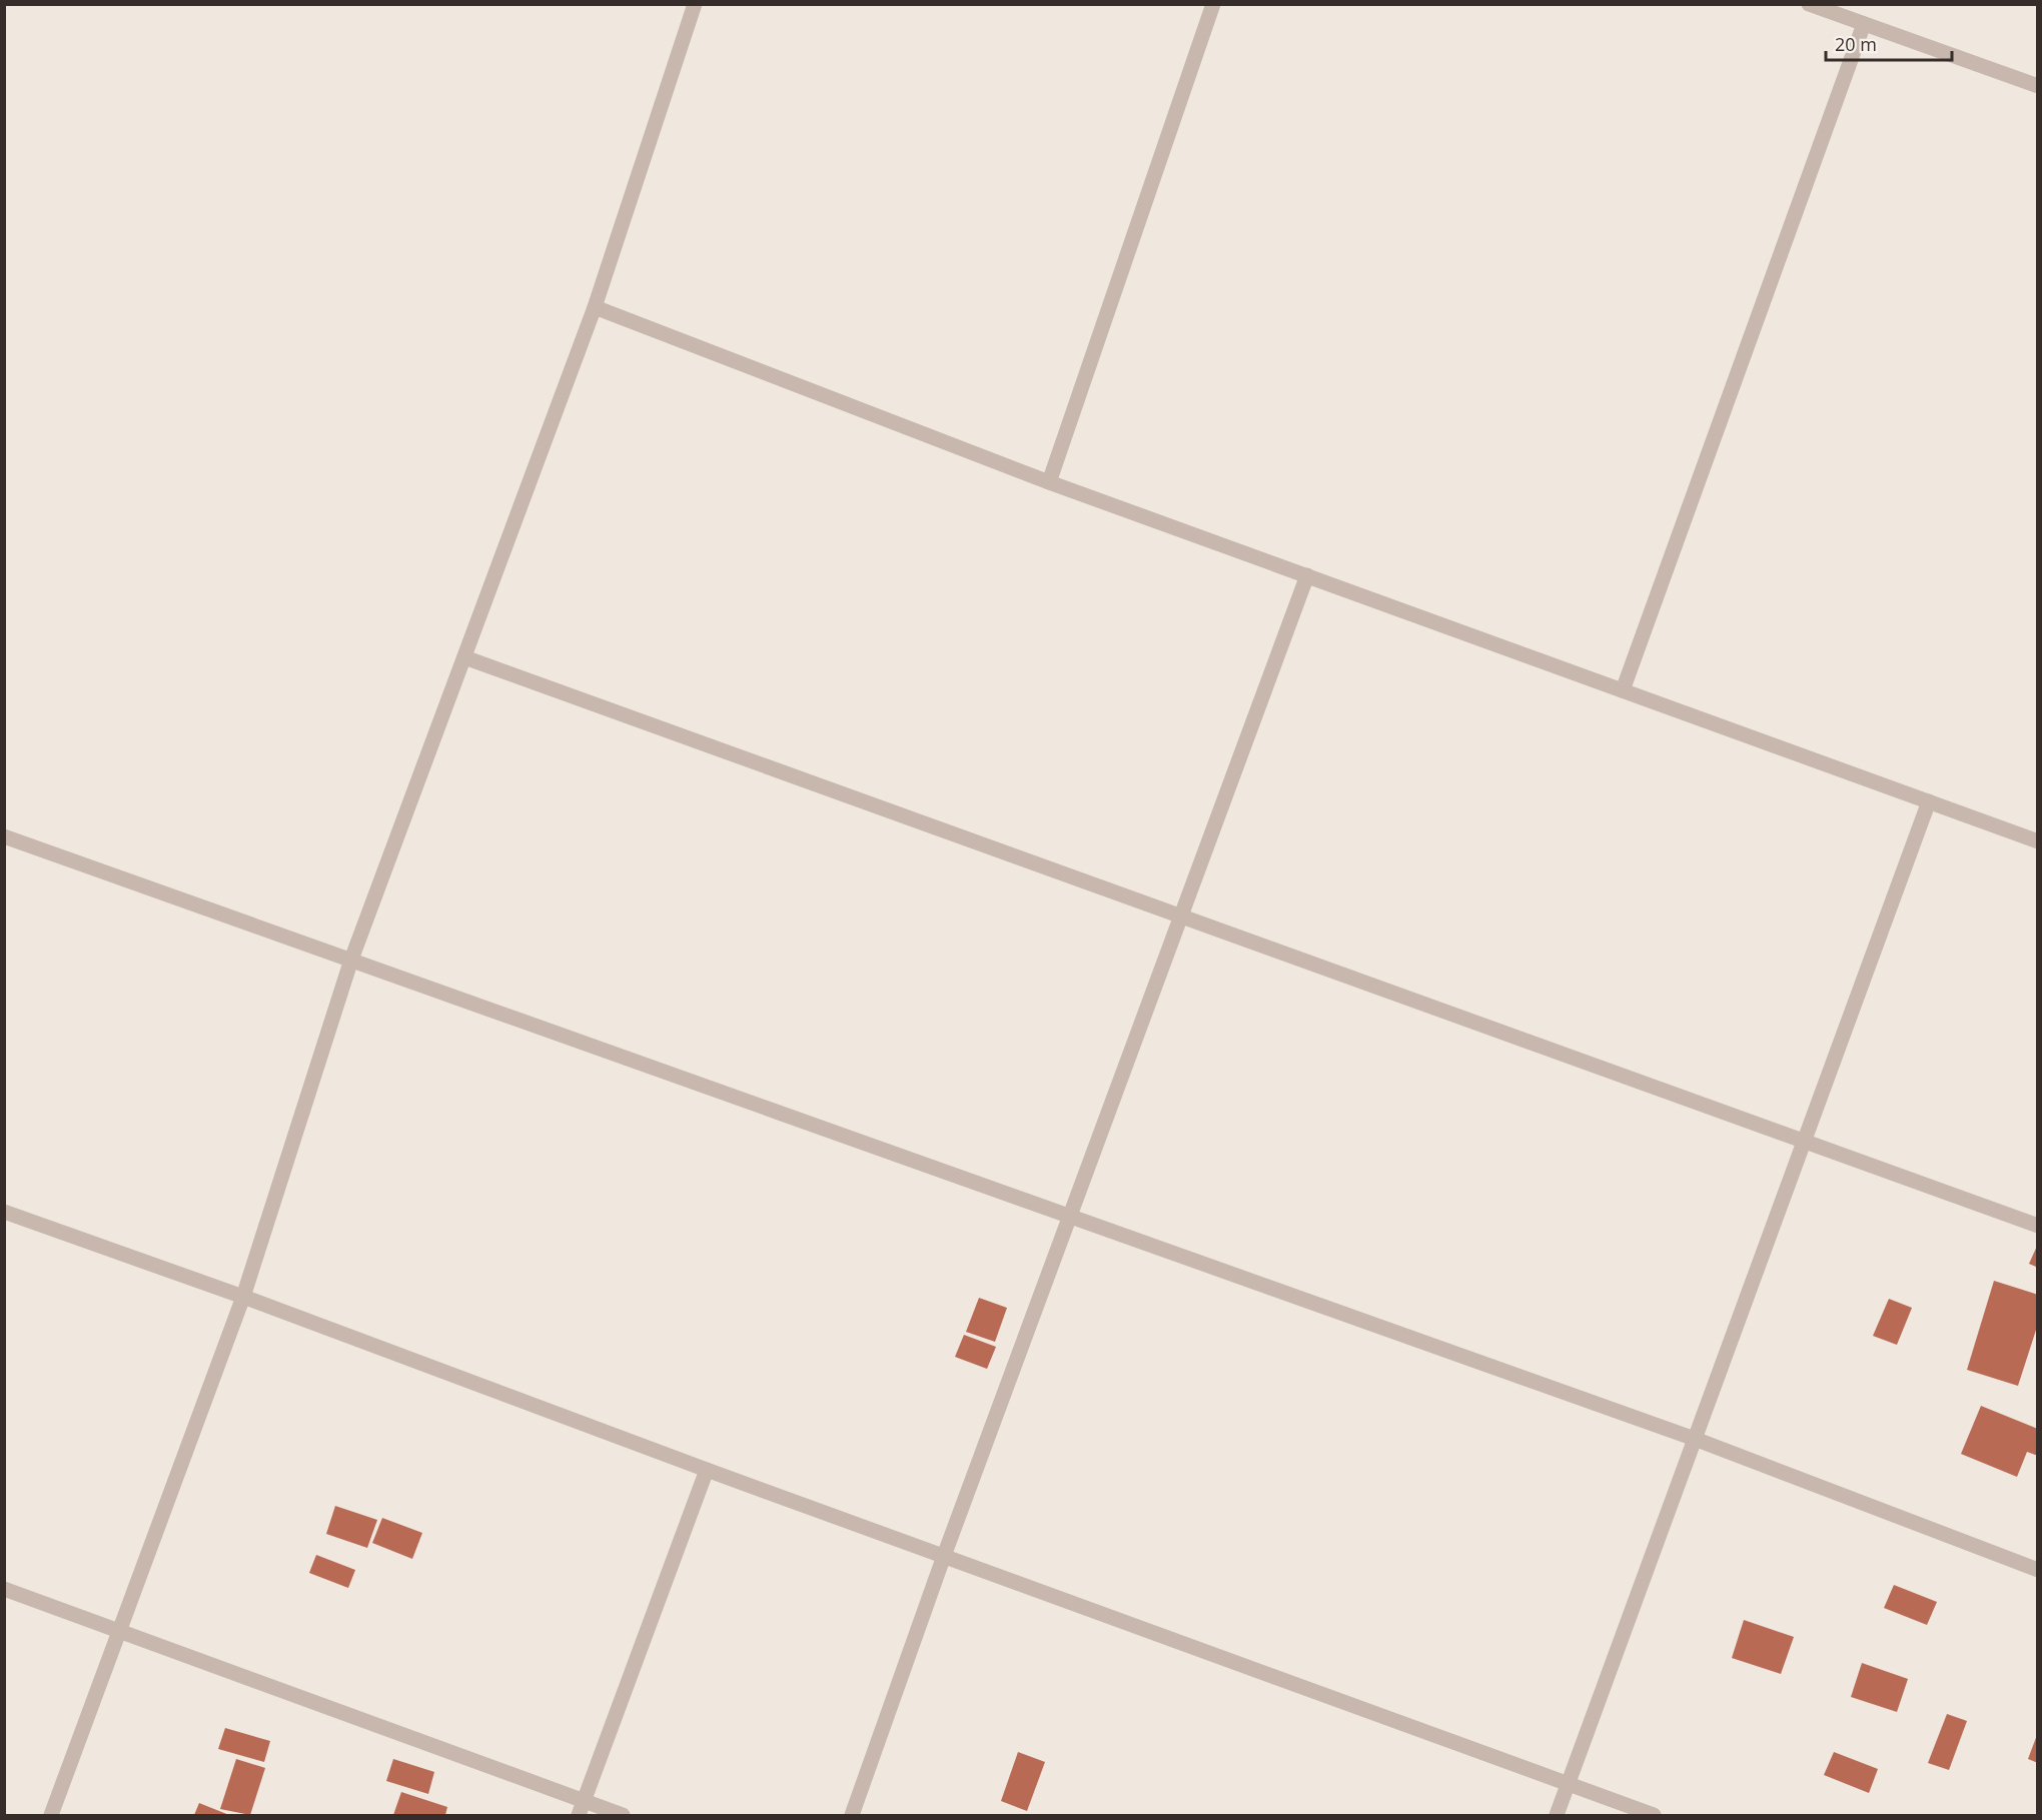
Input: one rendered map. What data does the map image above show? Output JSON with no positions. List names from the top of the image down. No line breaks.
{"scale_bar":"20 m"}
